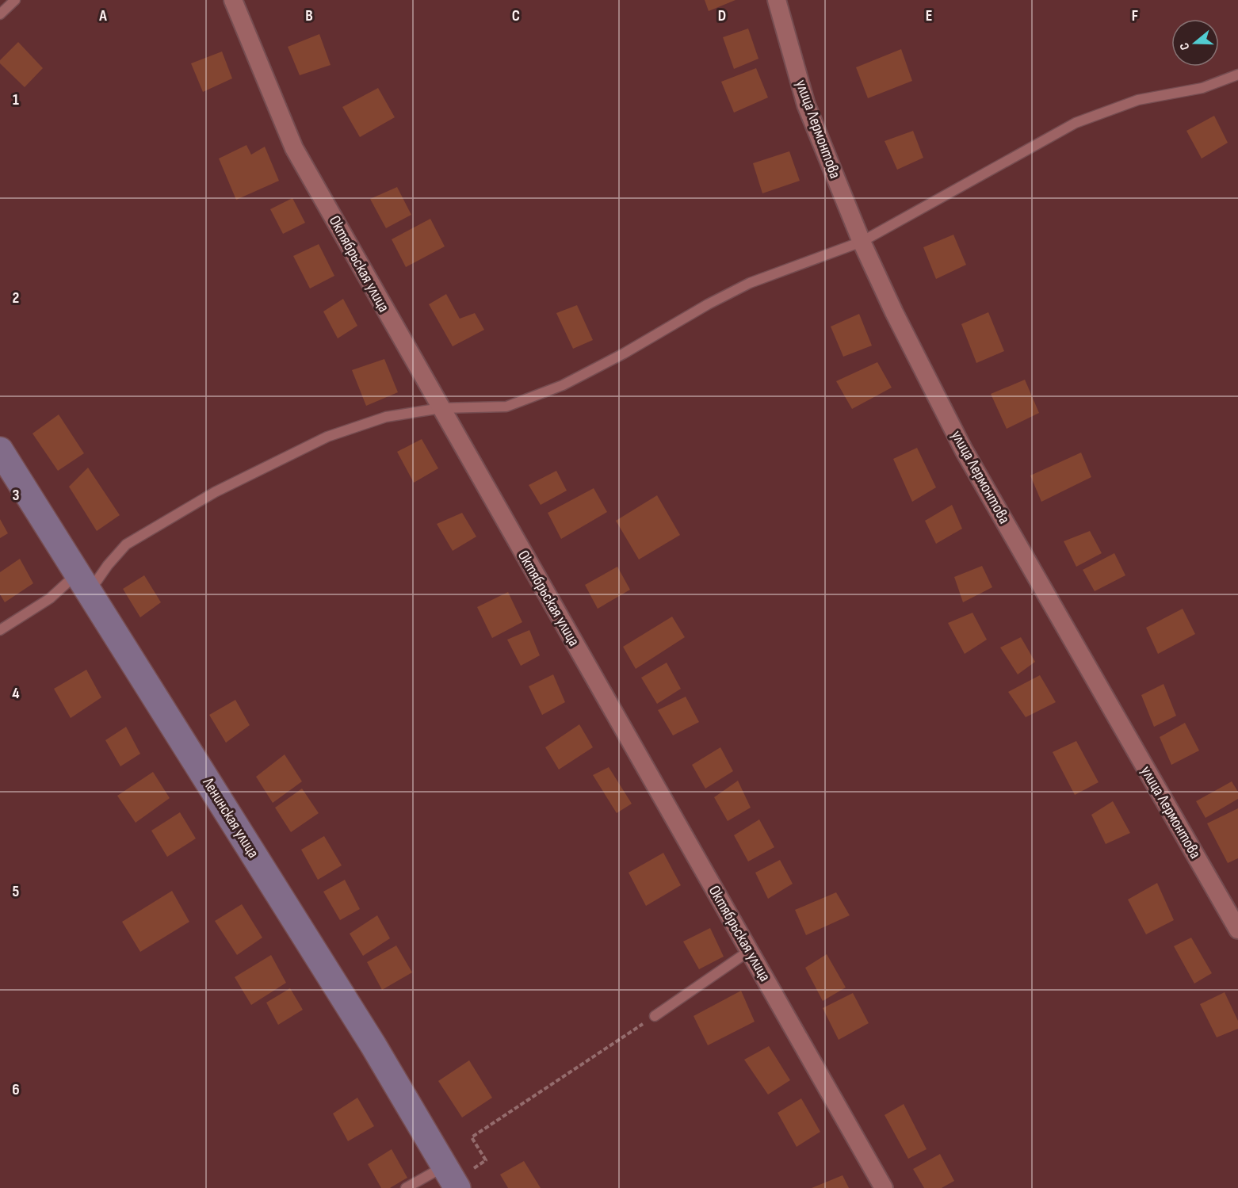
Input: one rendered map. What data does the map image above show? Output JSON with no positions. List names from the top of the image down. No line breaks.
{"streets":{"street":["улица Лермонтова","Октябрьская улица","Ленинская улица"]},"north":"left","grid":{"columns":["A","B","C","D","E","F"],"rows":["1","2","3","4","5","6"]}}
